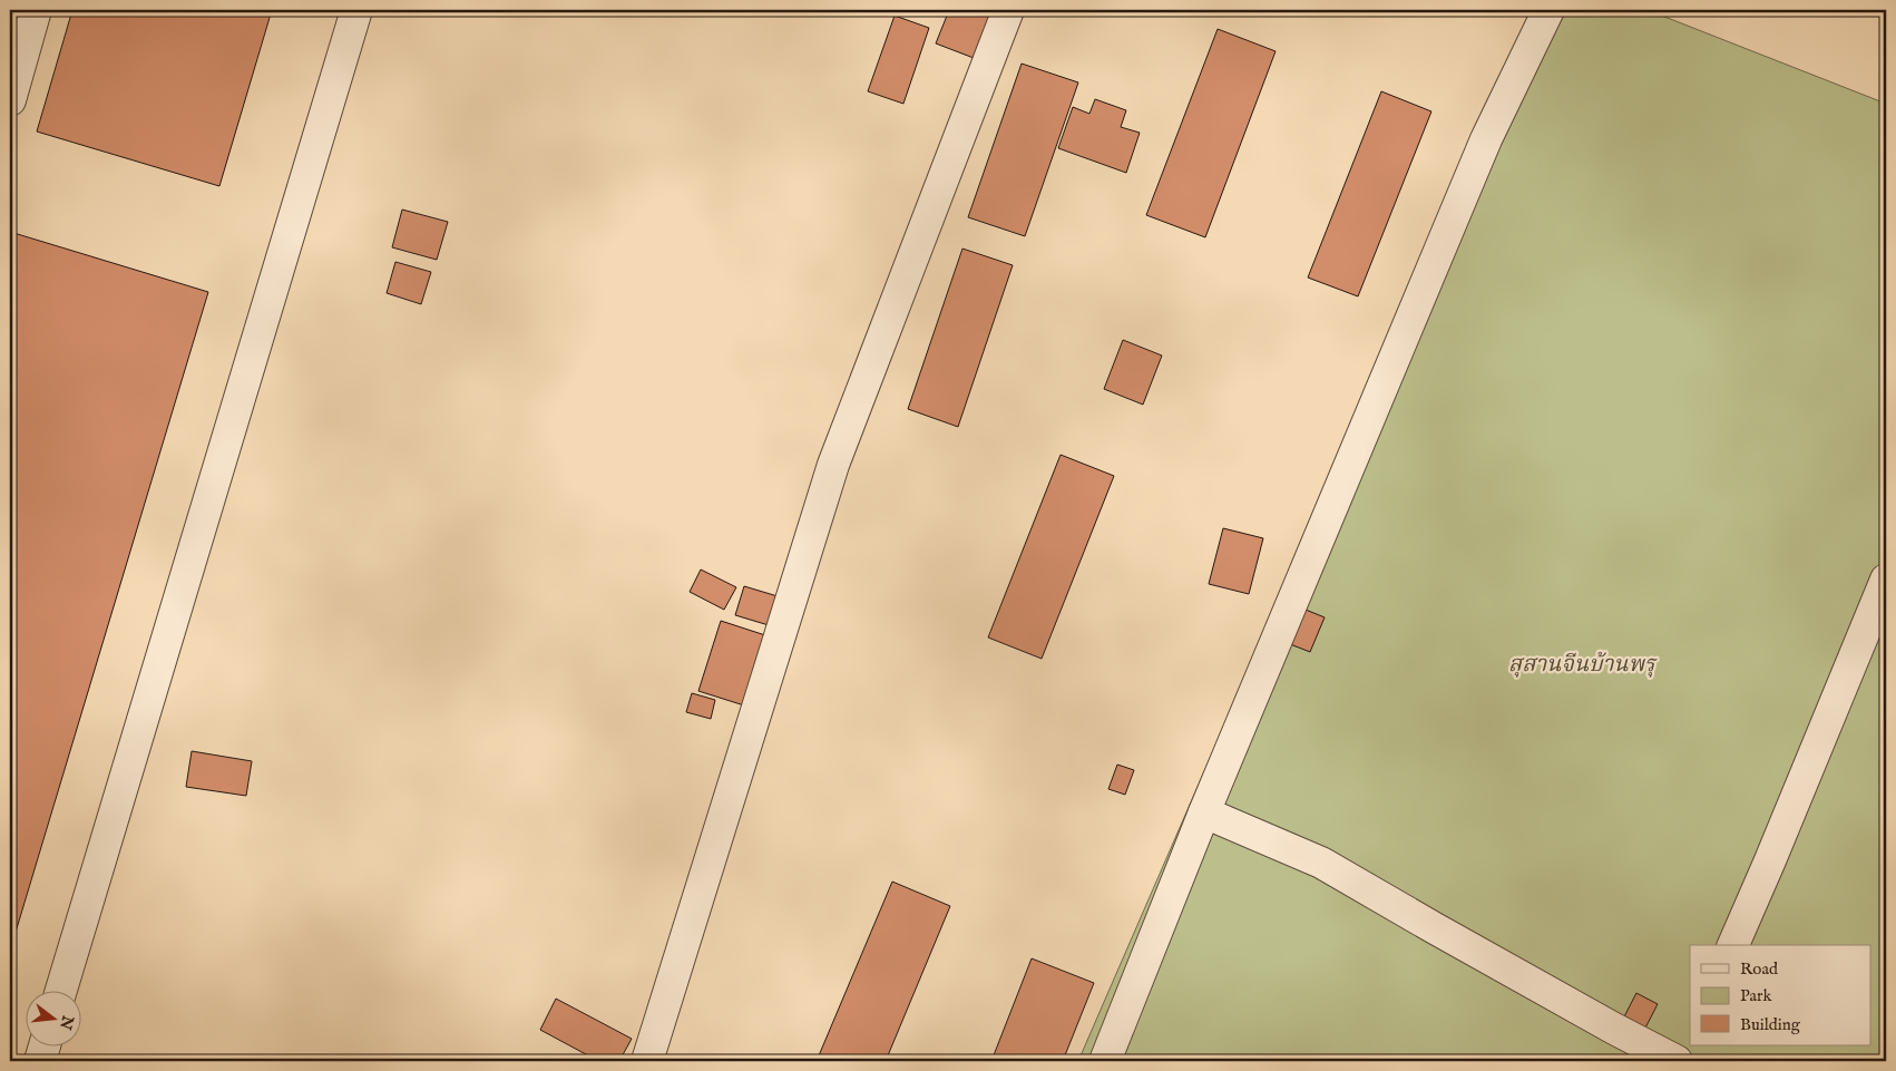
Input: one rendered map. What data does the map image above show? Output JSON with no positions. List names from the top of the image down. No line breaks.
{"parks":["สุสานจีนบ้านพรุ"],"legend":["Road","Park","Building"],"north":"right"}
